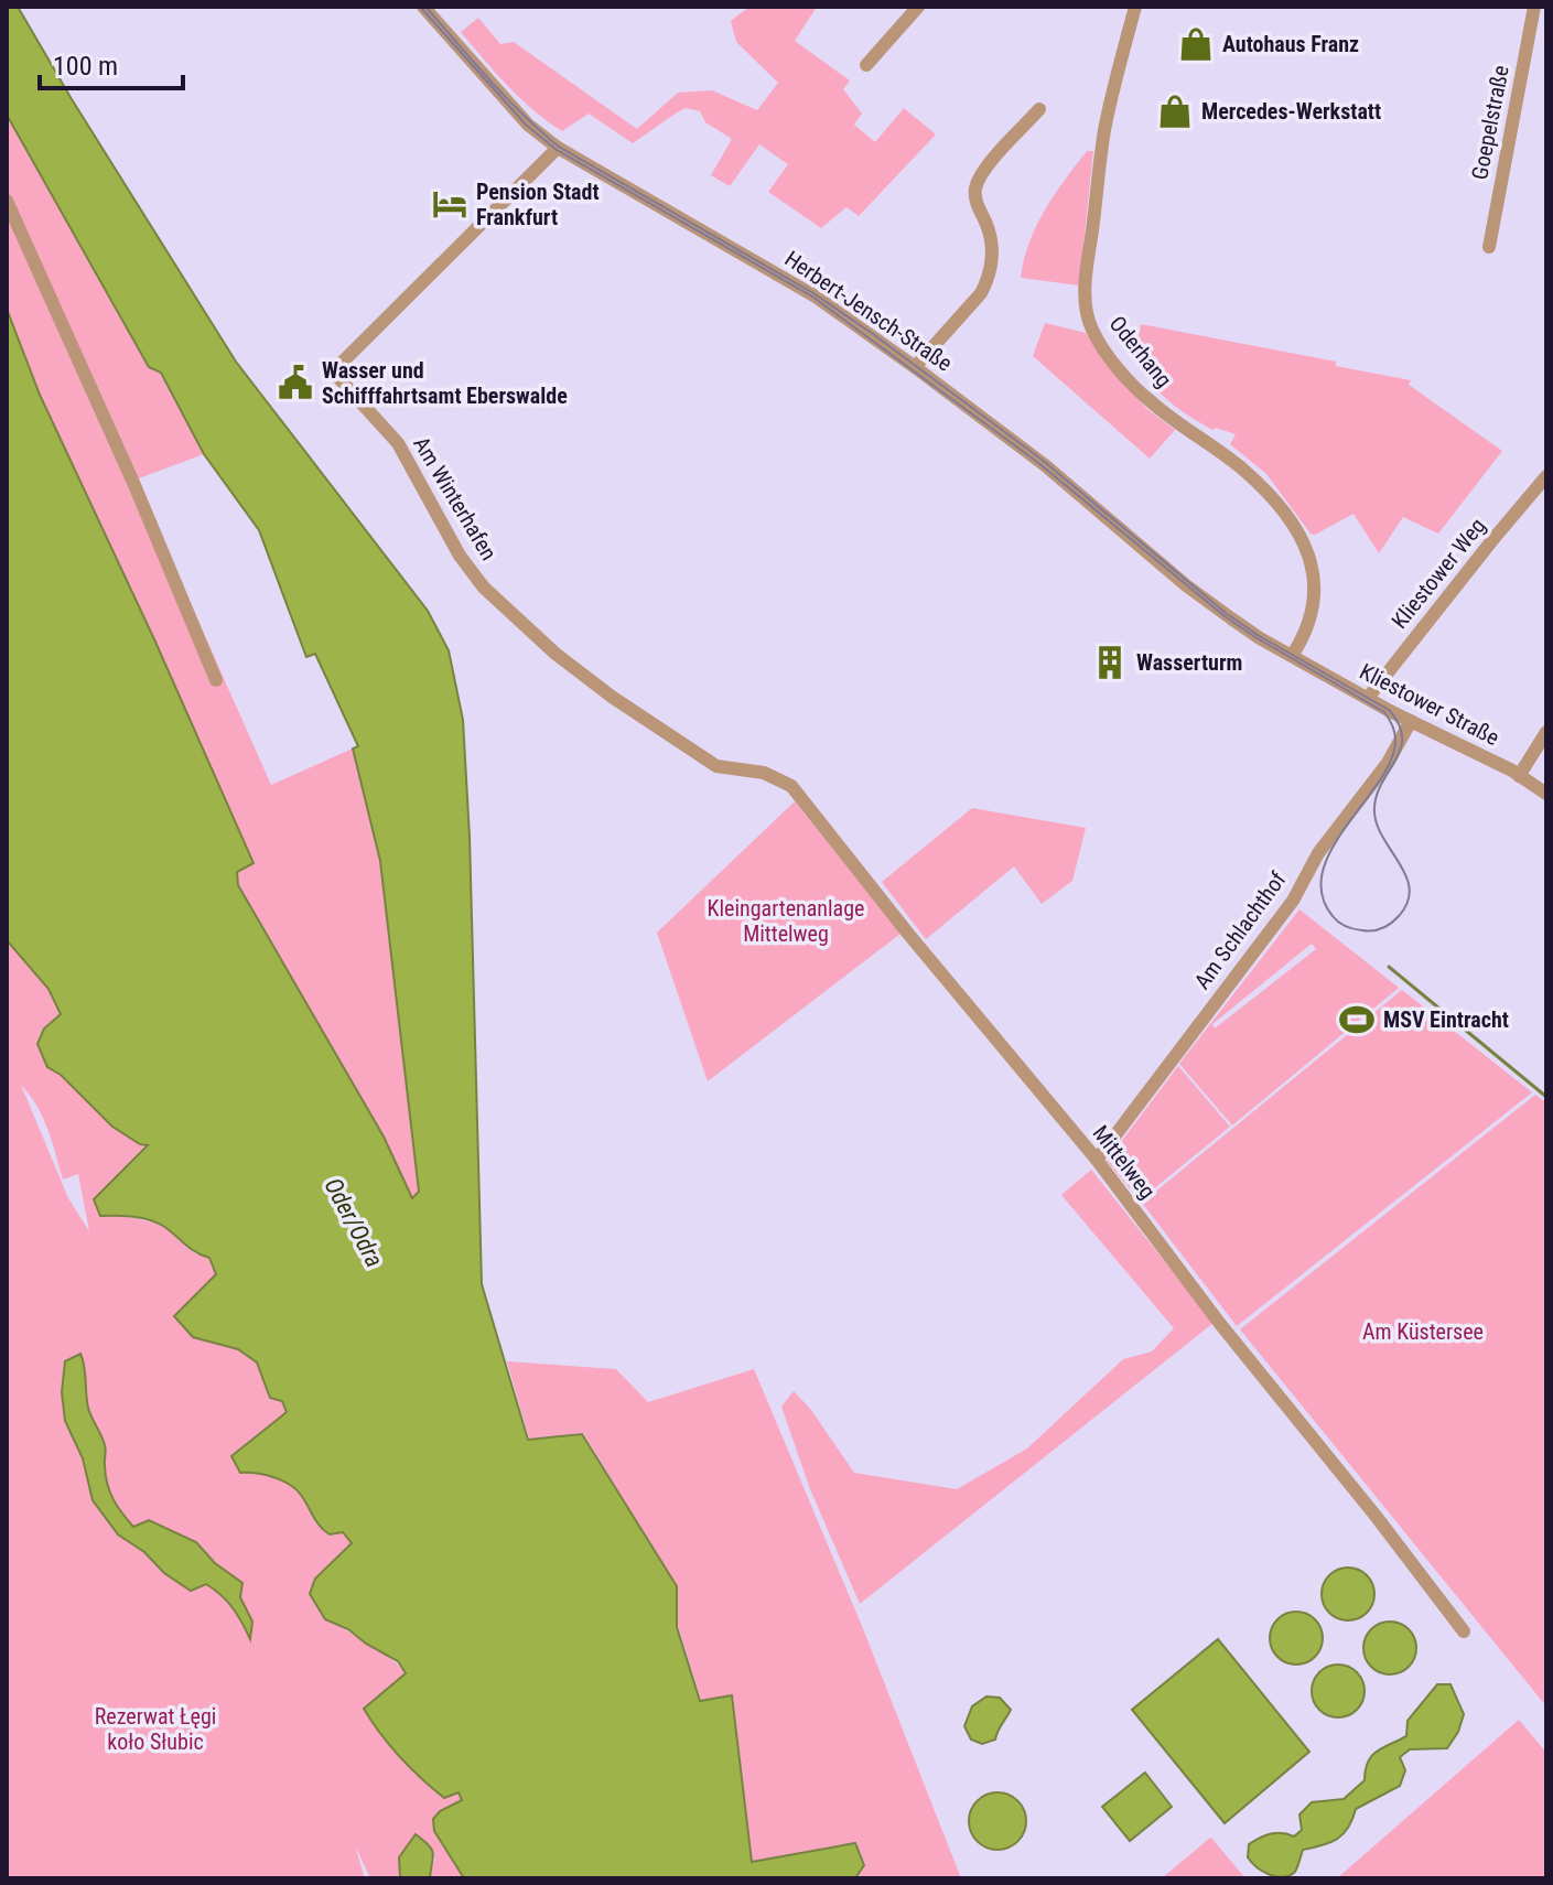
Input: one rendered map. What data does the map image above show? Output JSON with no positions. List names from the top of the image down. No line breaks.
{"streets":{"street":["Goepelstraße","Herbert-Jensch-Straße","Oderhang","Am Winterhafen","Kliestower Weg","Kliestower Straße","Am Schlachthof","Mittelweg"]},"crossings":[["Herbert-Jensch-Straße","Oderhang"],["Herbert-Jensch-Straße","Am Winterhafen"],["Herbert-Jensch-Straße","Kliestower Straße"],["Oderhang","Kliestower Straße"],["Am Winterhafen","Mittelweg"],["Kliestower Weg","Kliestower Straße"],["Kliestower Straße","Am Schlachthof"],["Am Schlachthof","Mittelweg"]],"water":["Oder/Odra"],"parks":["Kleingartenanlage Mittelweg","Am Küstersee","Rezerwat Łęgi koło Słubic"],"places":{"shop":["Autohaus Franz","Mercedes-Werkstatt"],"hotel":["Pension Stadt Frankfurt"],"public building":["Wasser und Schifffahrtsamt Eberswalde"],"building":["Wasserturm"],"sports":["MSV Eintracht"]},"scale_bar":"100 m"}
